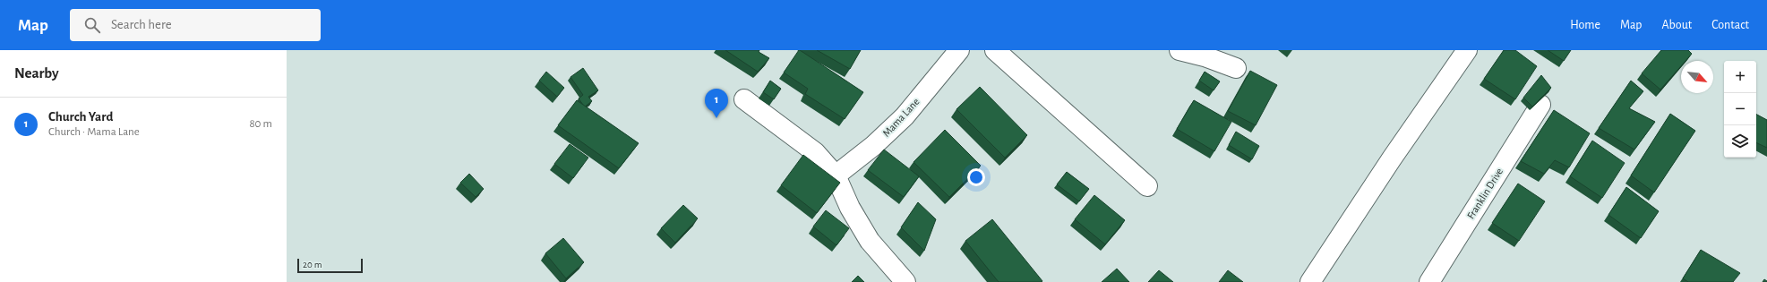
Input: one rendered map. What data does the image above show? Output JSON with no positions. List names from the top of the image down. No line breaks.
{"streets":{"street":["Mama Lane","Franklin Drive"]},"scale_bar":"20 m","north":"bottom right","page":{"header":"Map","search":"Search here","nav":["Home","Map","About","Contact"],"heading":"Nearby","map_buttons":["+","−"],"pins":"1","list":[{"mark":"1","name":"Church Yard","note":"Church · Mama Lane","value":"80 m"}],"scale":"20 m"}}
